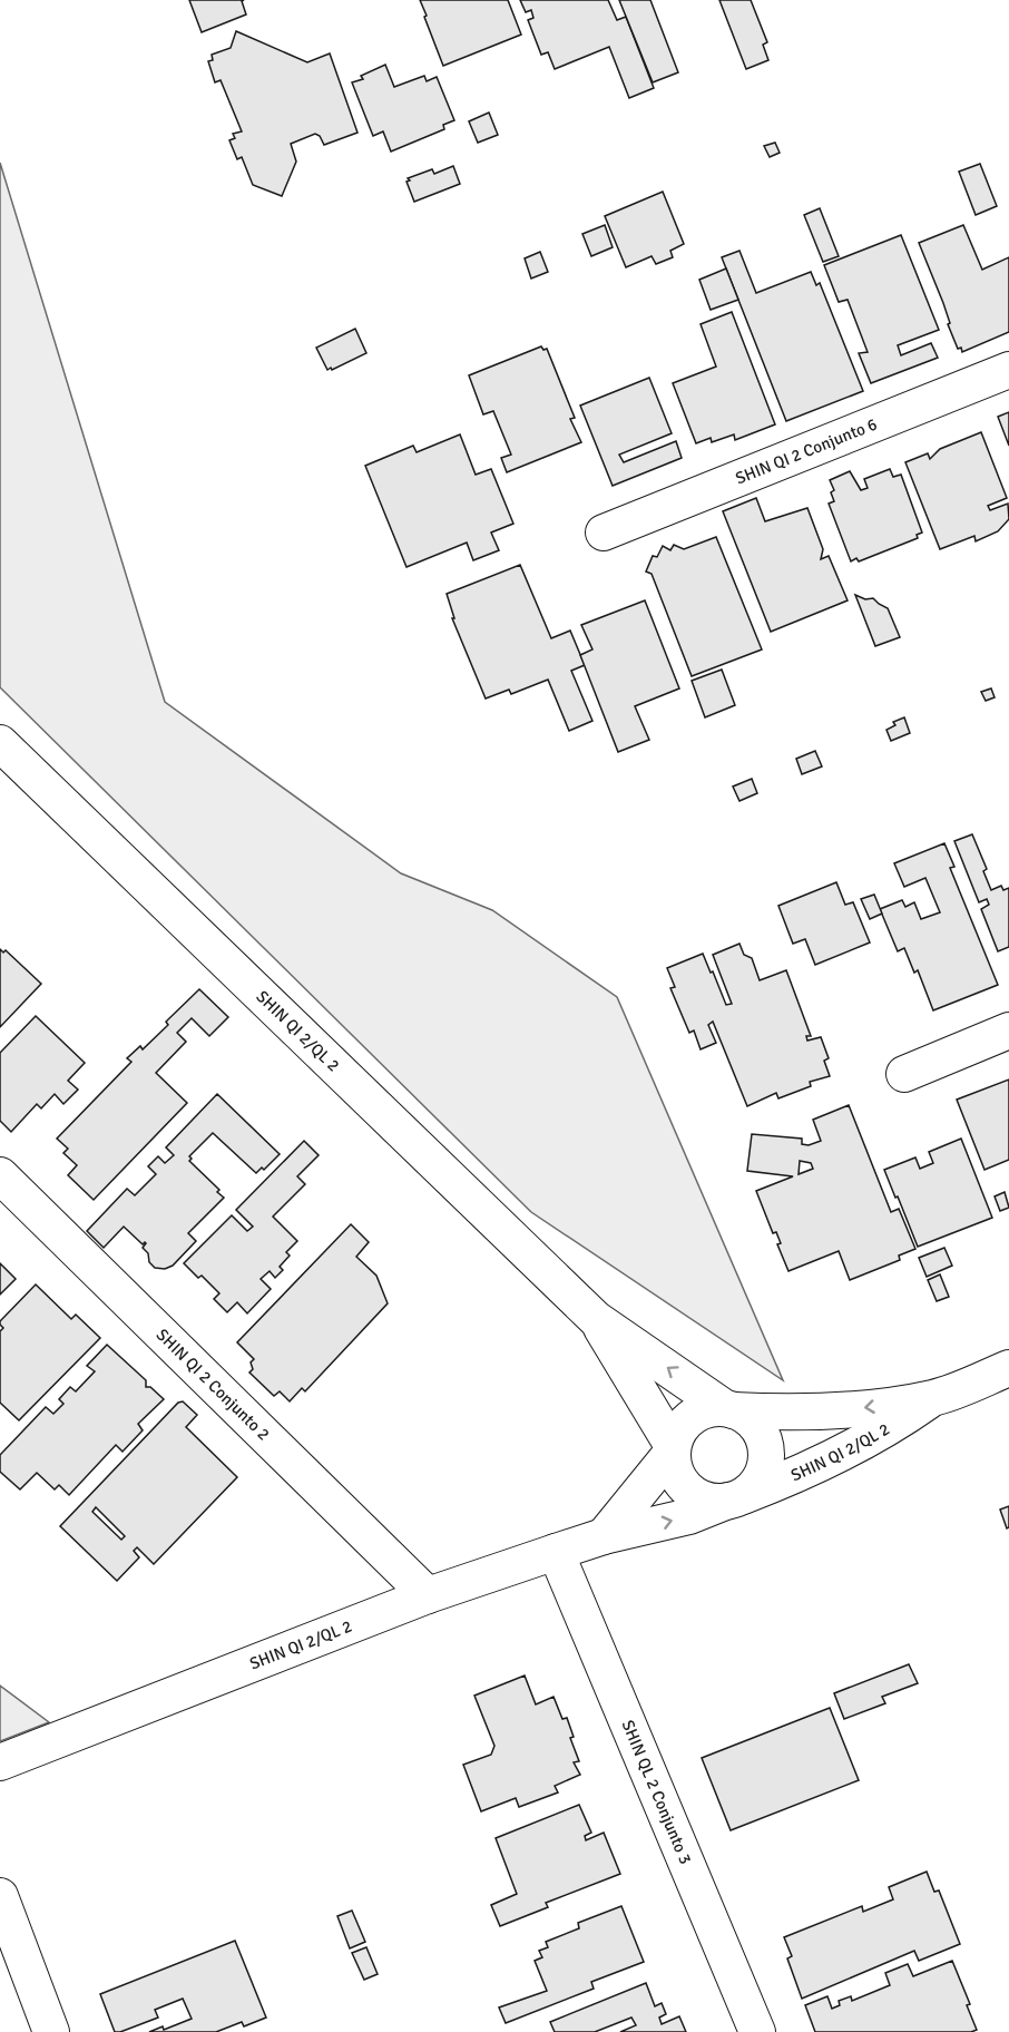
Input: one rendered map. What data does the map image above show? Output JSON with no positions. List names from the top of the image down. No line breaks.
{"streets":{"street":["SHIN QI 2 Conjunto 6","SHIN QI 2/QL 2","SHIN QI 2 Conjunto 2","SHIN QL 2 Conjunto 3"]},"crossings":[["SHIN QI 2/QL 2","SHIN QI 2 Conjunto 2"],["SHIN QI 2/QL 2","SHIN QL 2 Conjunto 3"]]}
